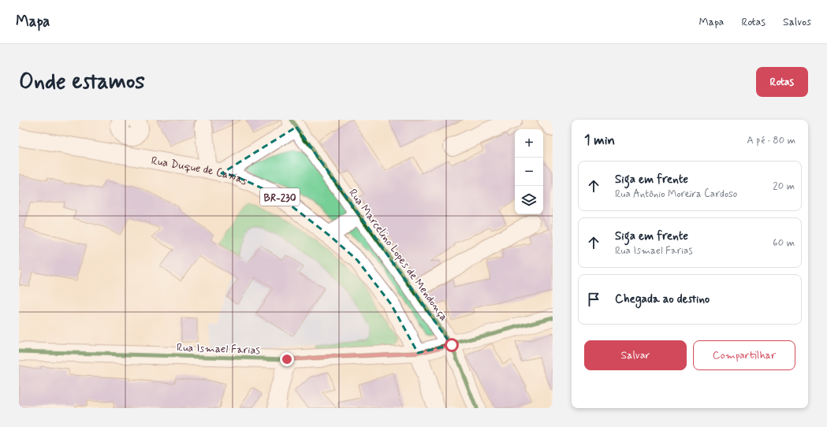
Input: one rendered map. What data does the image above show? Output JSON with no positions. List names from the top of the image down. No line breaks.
{"streets":{"street":["Rua Duque de Caxias","BR-230","Rua Marcelino Lopes de Mendonça","Rua Ismael Farias"]},"crossings":[["Rua Duque de Caxias","Rua Ismael Farias"],["Rua Marcelino Lopes de Mendonça","Rua Ismael Farias"]],"page":{"header":"Mapa","nav":["Mapa","Rotas","Salvos"],"buttons":["Rotas",["Salvar","Compartilhar"]],"title":"Onde estamos","heading":["1 min","A pé · 80 m"],"map_buttons":["+","−"],"list":[["Siga em frente","Rua Antônio Moreira Cardoso","20 m"],["Siga em frente","Rua Ismael Farias","60 m"],"Chegada ao destino"]}}
